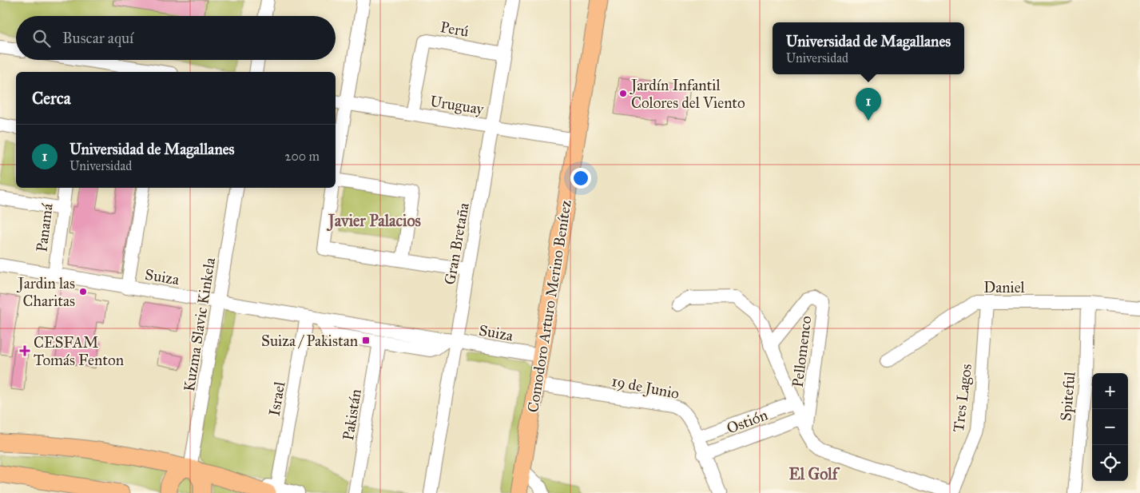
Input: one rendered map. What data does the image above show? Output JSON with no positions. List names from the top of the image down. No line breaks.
{"streets":{"main road":["Comodoro Arturo Merino Benítez"],"street":["Perú","Uruguay","Panamá","Gran Bretaña","Suiza","Daniel","Kuzma Slavic Kinkela","Pellomenco","19 de Junio","Spiteful","Tres Lagos","Israel","Pakistán","Ostión"]},"crossings":[["Perú","Uruguay"],["Perú","Gran Bretaña"],["Uruguay","Gran Bretaña"],["Uruguay","Comodoro Arturo Merino Benítez"],["Panamá","Suiza"],["Gran Bretaña","Suiza"],["Suiza","Comodoro Arturo Merino Benítez"],["Suiza","Kuzma Slavic Kinkela"],["Suiza","Israel"],["Daniel","Spiteful"],["Daniel","Tres Lagos"],["Comodoro Arturo Merino Benítez","19 de Junio"],["Pellomenco","Tres Lagos"],["Pellomenco","Ostión"],["19 de Junio","Ostión"]],"districts":["Javier Palacios","El Golf"],"places":{"other":["Jardín Infantil Colores del Viento","Jardin las Charitas"],"transit":["Suiza / Pakistan"],"health":["CESFAM Tomás Fenton"]},"page":{"search":"Buscar aquí","popup":["Universidad de Magallanes","Universidad"],"heading":"Cerca","pins":"1","list":[{"mark":"1","name":"Universidad de Magallanes","note":"Universidad","value":"200 m"}],"map_buttons":["+","−"]}}
